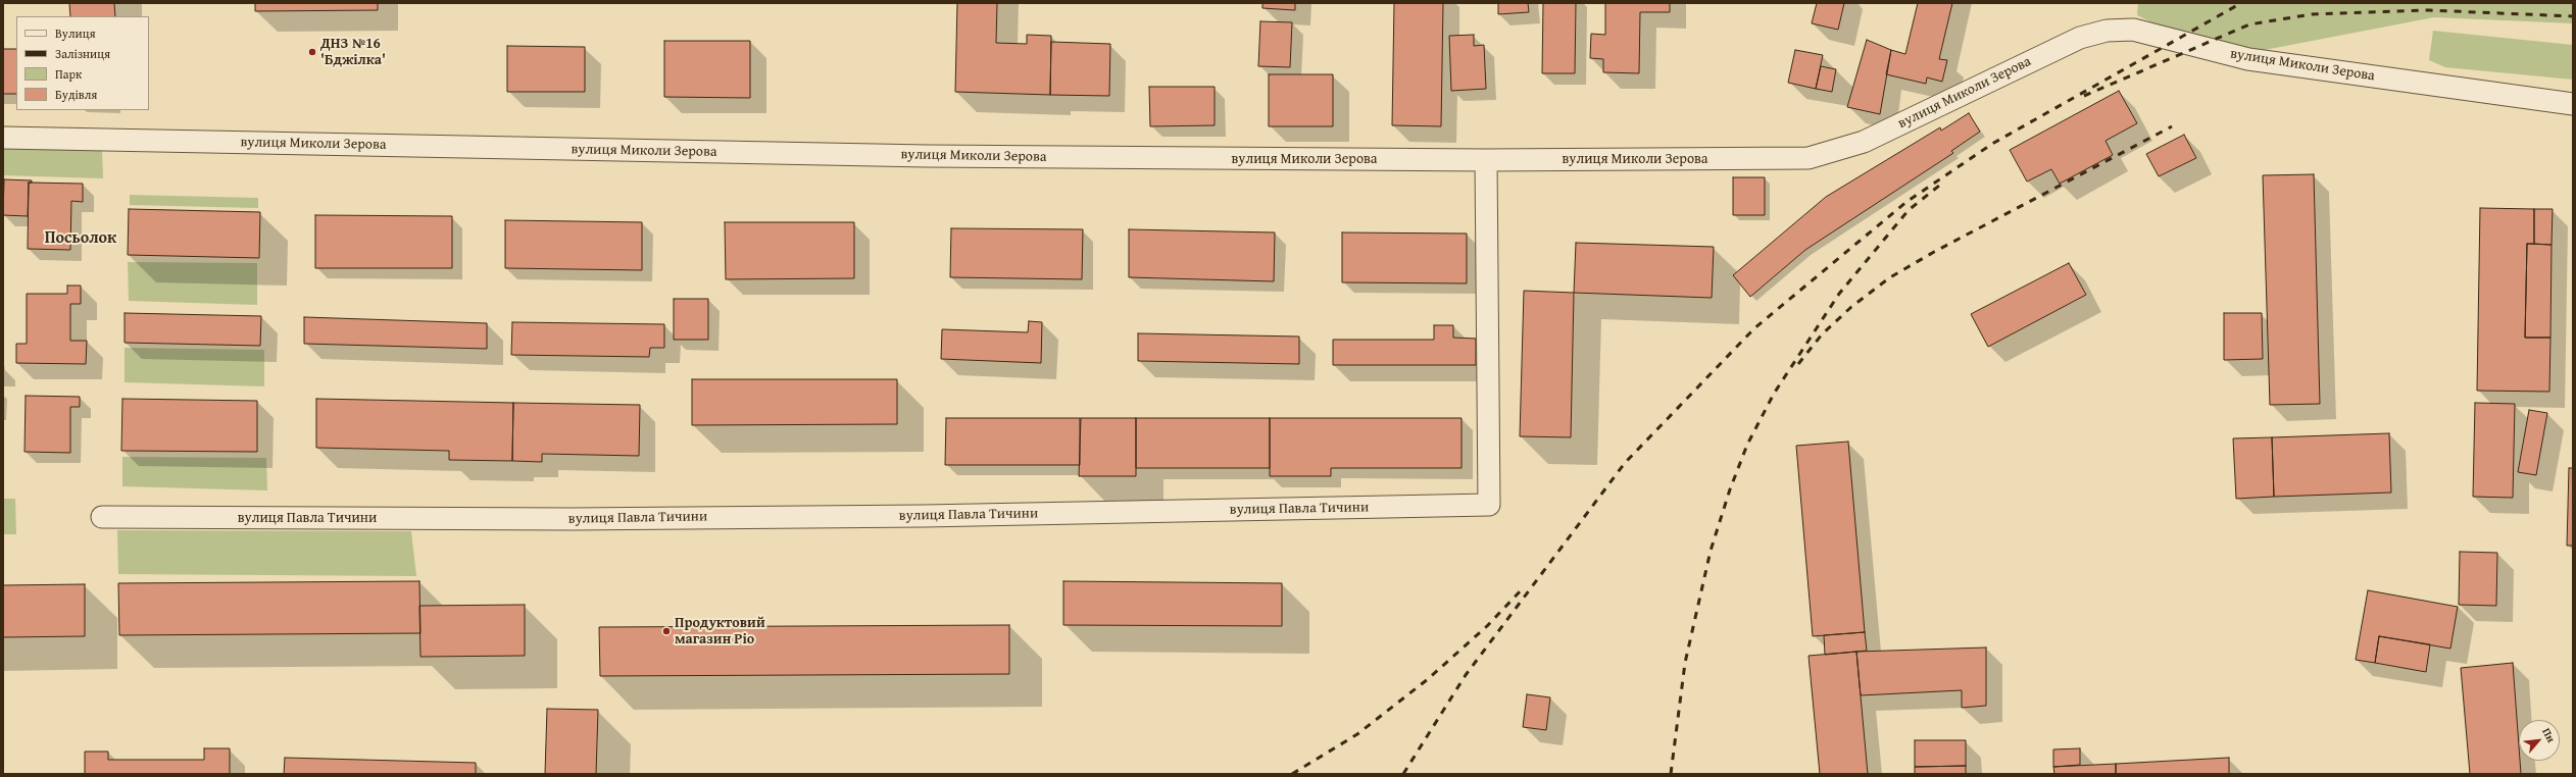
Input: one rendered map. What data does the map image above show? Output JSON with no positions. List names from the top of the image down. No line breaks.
{"streets":{"street":["вулиця Миколи Зерова","вулиця Павла Тичини"]},"crossings":[["вулиця Миколи Зерова","вулиця Павла Тичини"]],"districts":["Посьолок"],"places":["ДНЗ №16 'Бджілка'","Продуктовий магазин Ріо"],"legend":["Вулиця","Залізниця","Парк","Будівля"],"north":"top right"}
